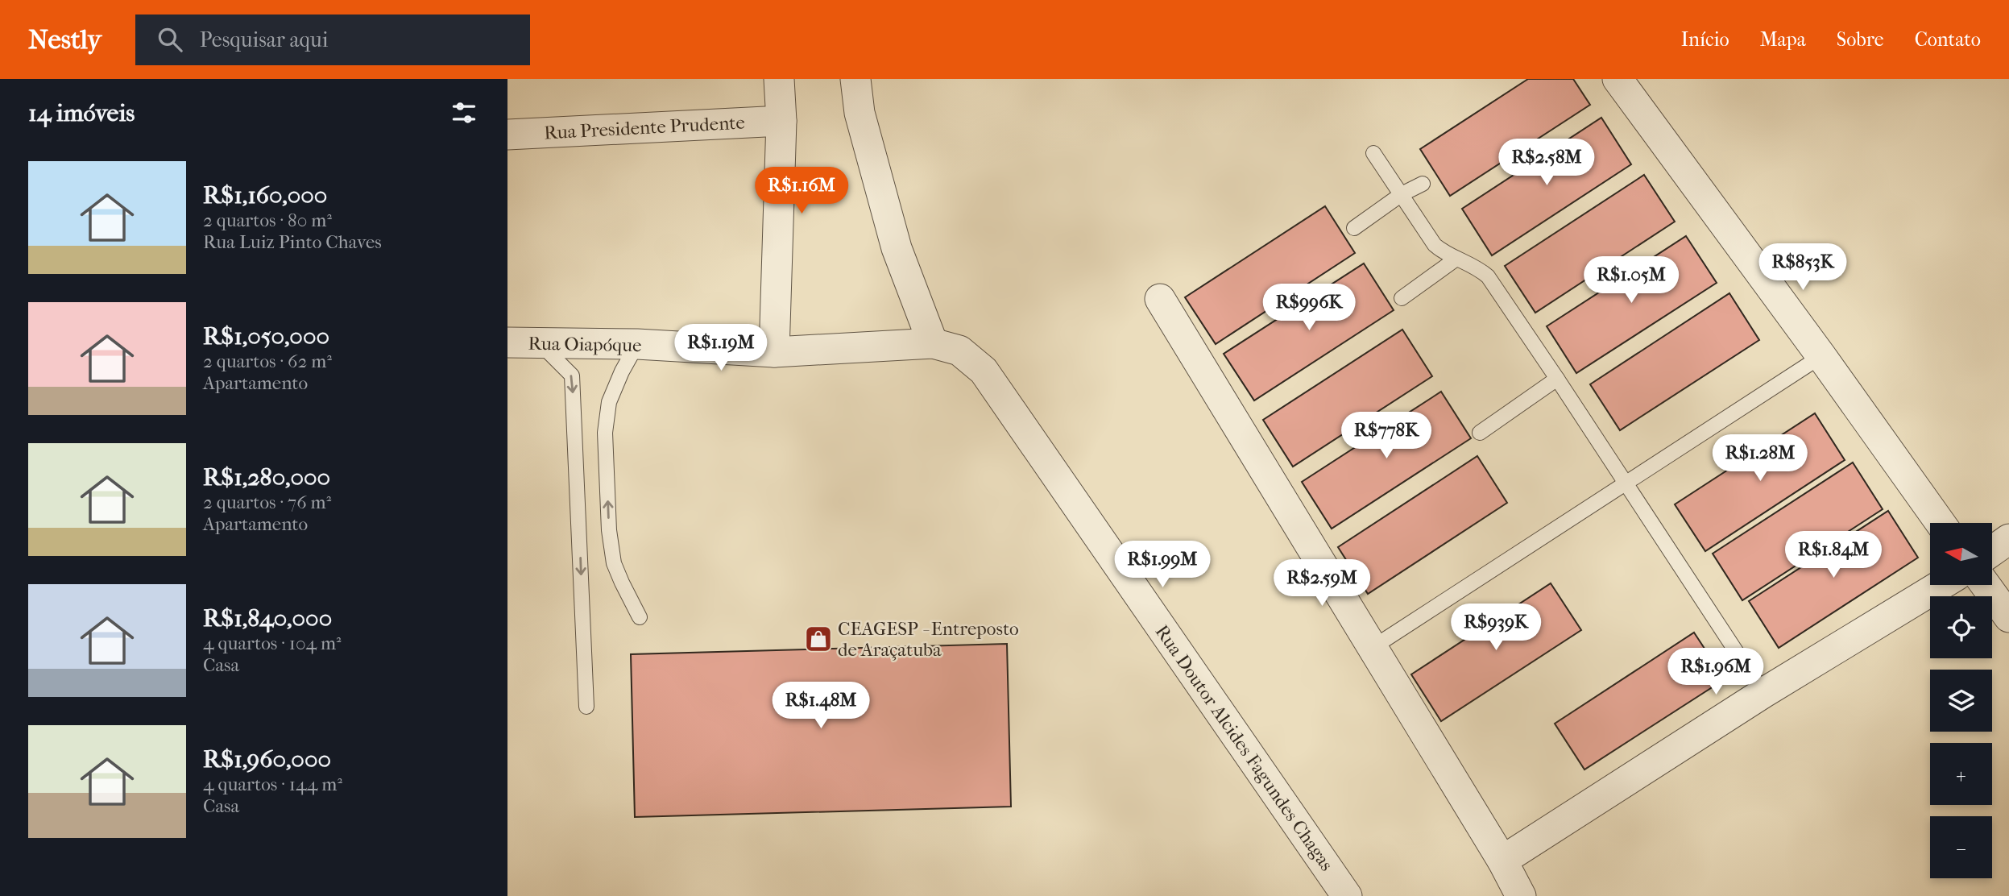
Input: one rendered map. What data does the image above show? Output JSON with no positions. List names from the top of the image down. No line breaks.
{"streets":{"street":["Rua Presidente Prudente","Rua Oiapóque","Rua Doutor Alcides Fagundes Chagas"]},"crossings":[["Rua Oiapóque","Rua Doutor Alcides Fagundes Chagas"]],"places":{"shop":["CEAGESP - Entreposto de Araçatuba"]},"north":"left","page":{"header":"Nestly","search":"Pesquisar aqui","nav":["Início","Mapa","Sobre","Contato"],"heading":"14 imóveis","price":["R$2.58M","R$1.16M","R$853K","R$1.05M","R$996K","R$1.19M","R$778K","R$1.28M","R$1.84M","R$1.99M","R$2.59M","R$939K","R$1.96M","R$1.48M"],"list":[{"name":"R$1,160,000","note":"2 quartos · 80 m² · Rua Luiz Pinto Chaves"},{"name":"R$1,050,000","note":"2 quartos · 62 m² · Apartamento"},{"name":"R$1,280,000","note":"2 quartos · 76 m² · Apartamento"},{"name":"R$1,840,000","note":"4 quartos · 104 m² · Casa"},{"name":"R$1,960,000","note":"4 quartos · 144 m² · Casa"}],"map_buttons":["+","−"]}}
